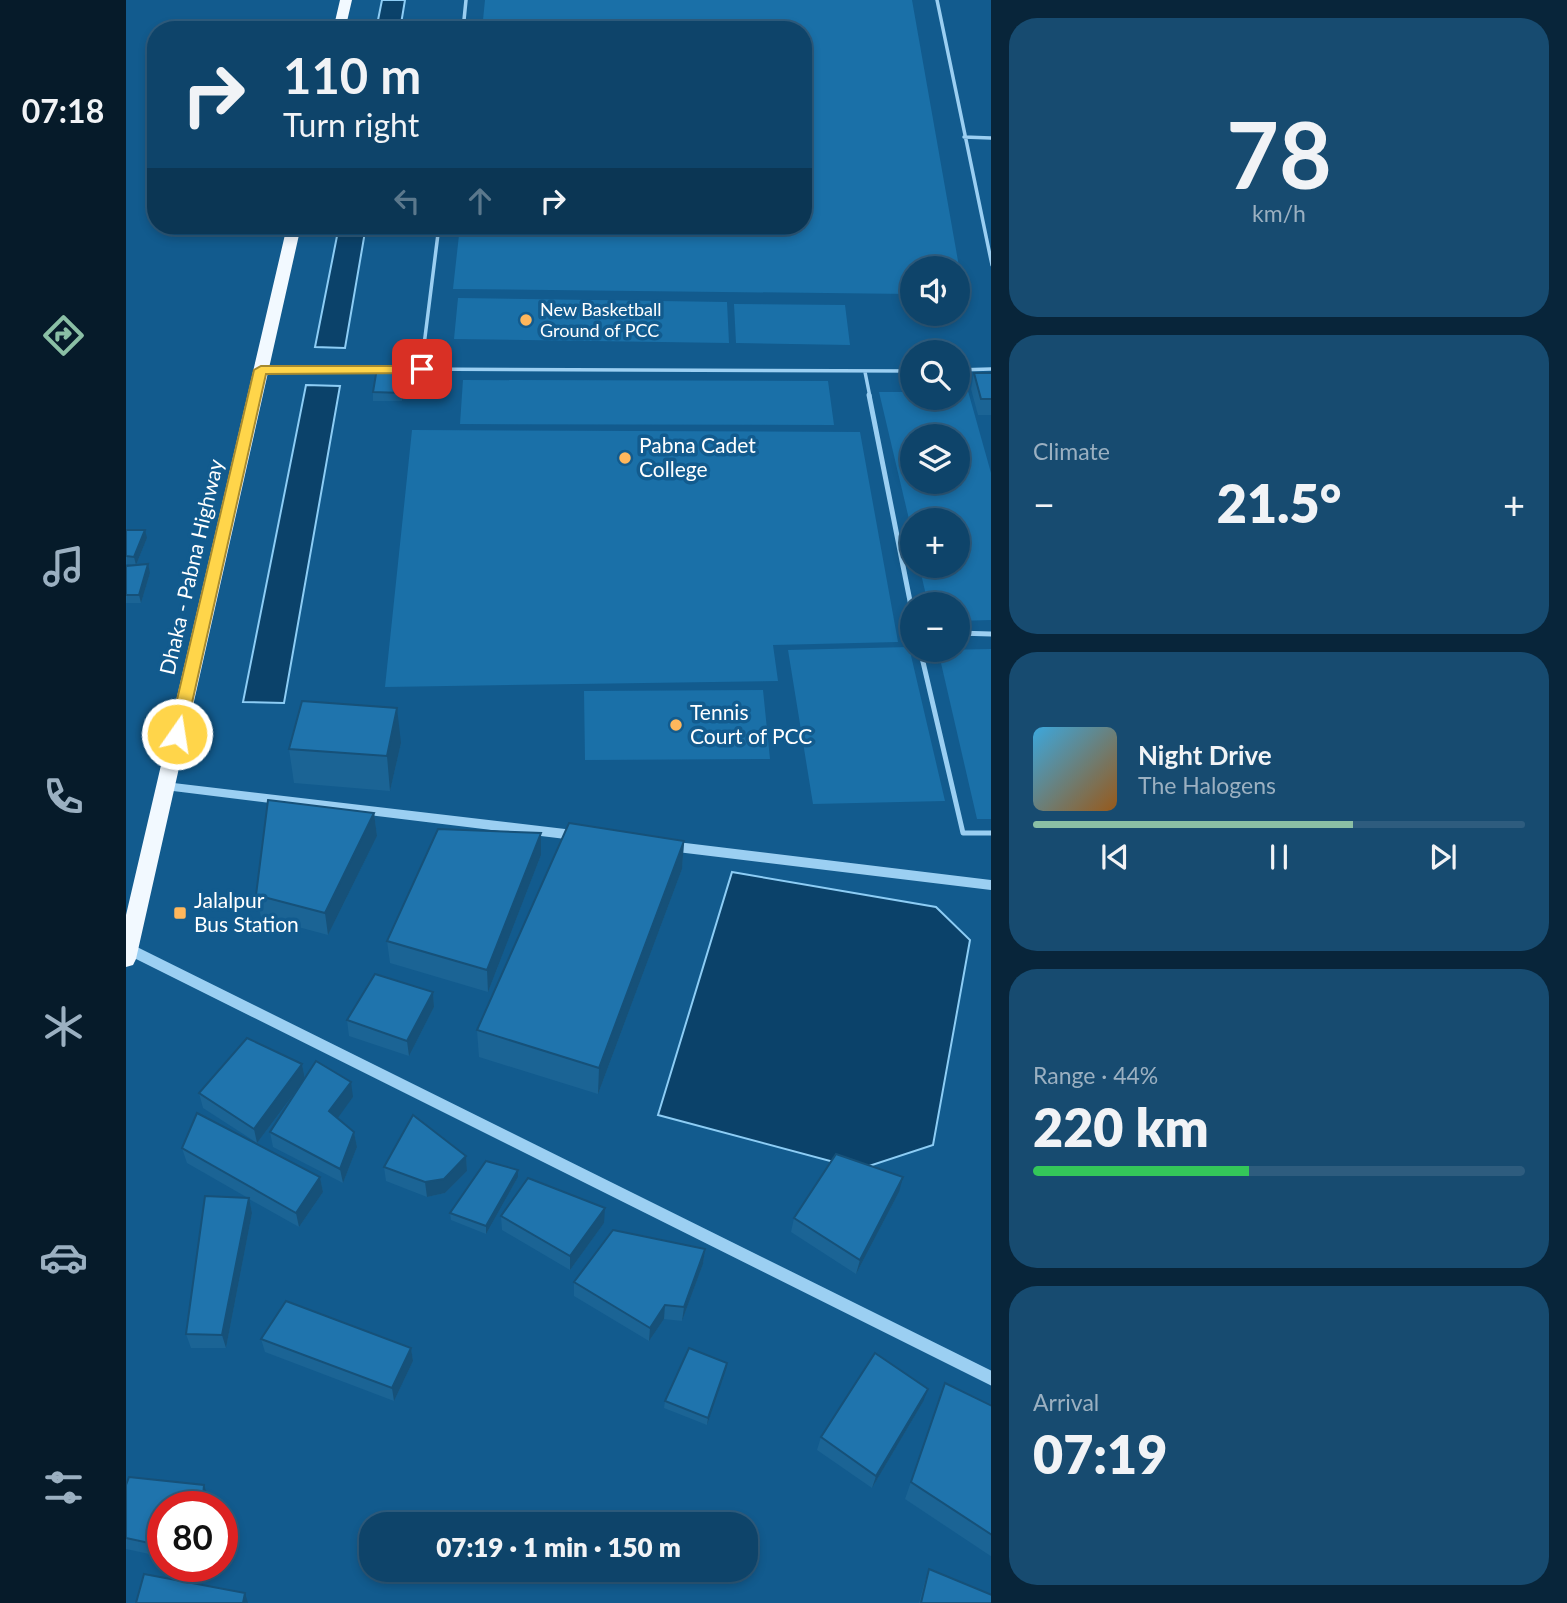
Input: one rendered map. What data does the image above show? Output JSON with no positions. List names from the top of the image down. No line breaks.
{"streets":{"highway":["Dhaka - Pabna Highway"]},"places":{"other":["New Basketball Ground of PCC","Pabna Cadet College","Tennis Court of PCC"],"transit":["Jalalpur Bus Station"]},"page":{"tabs":"07:18","tile":[["78","km/h"],"Climate",["Range · 44%","220 km"],["Arrival","07:19"]],"turn":["110 m","Turn right"],"map_buttons":["+","−"],"heat":["−","21.5°","+"],"song":["Night Drive","The Halogens"],"limit":"80","trip":"07:19 · 1 min · 150 m"}}
